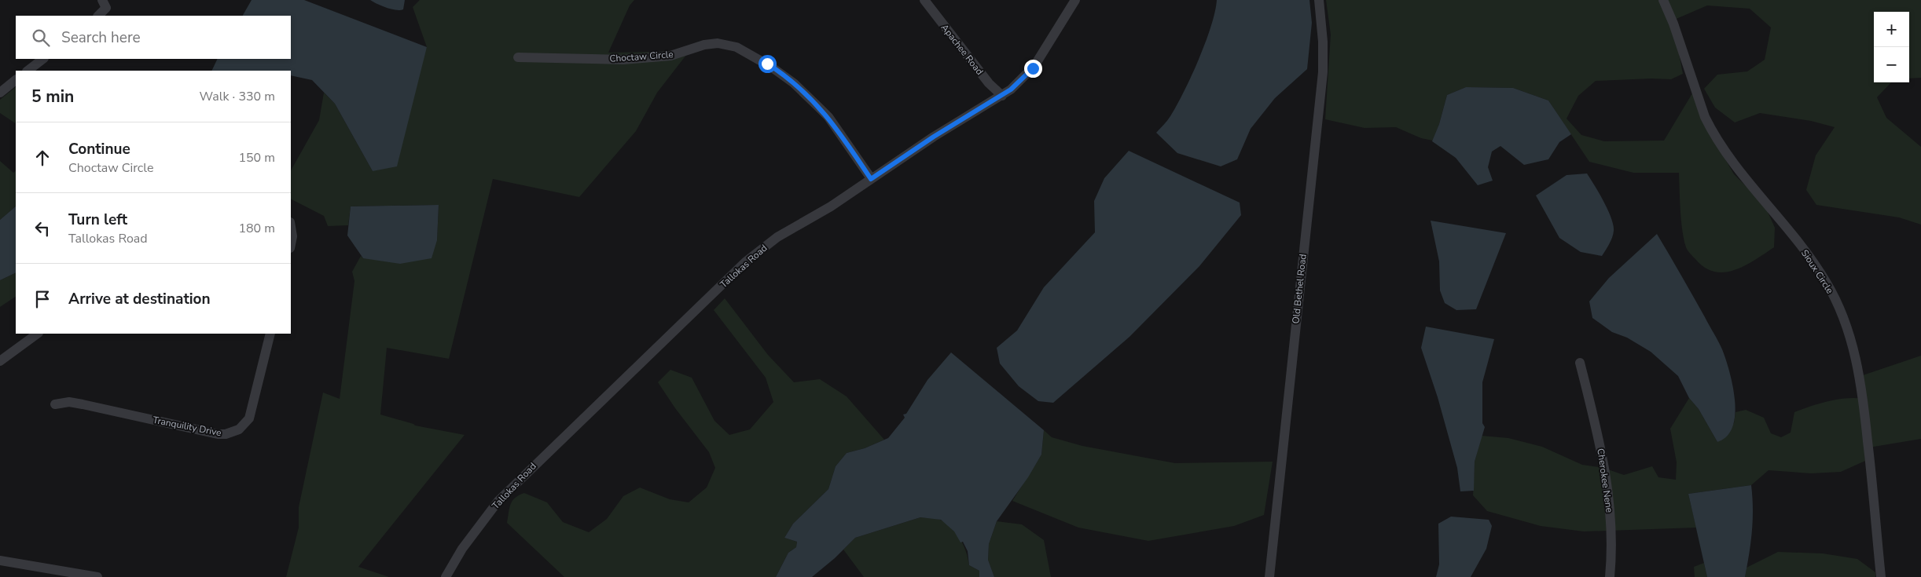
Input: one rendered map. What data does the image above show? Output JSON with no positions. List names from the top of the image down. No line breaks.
{"streets":{"street":["Apachee Road","Choctaw Circle","Tallokas Road","Sioux Circle","Old Bethel Road","Tranquility Drive","Cherokee Nene"]},"crossings":[["Apachee Road","Tallokas Road"],["Choctaw Circle","Tallokas Road"]],"page":{"map_buttons":["+","−"],"search":"Search here","heading":["5 min","Walk · 330 m"],"list":[["Continue","Choctaw Circle","150 m"],["Turn left","Tallokas Road","180 m"],"Arrive at destination"]}}
